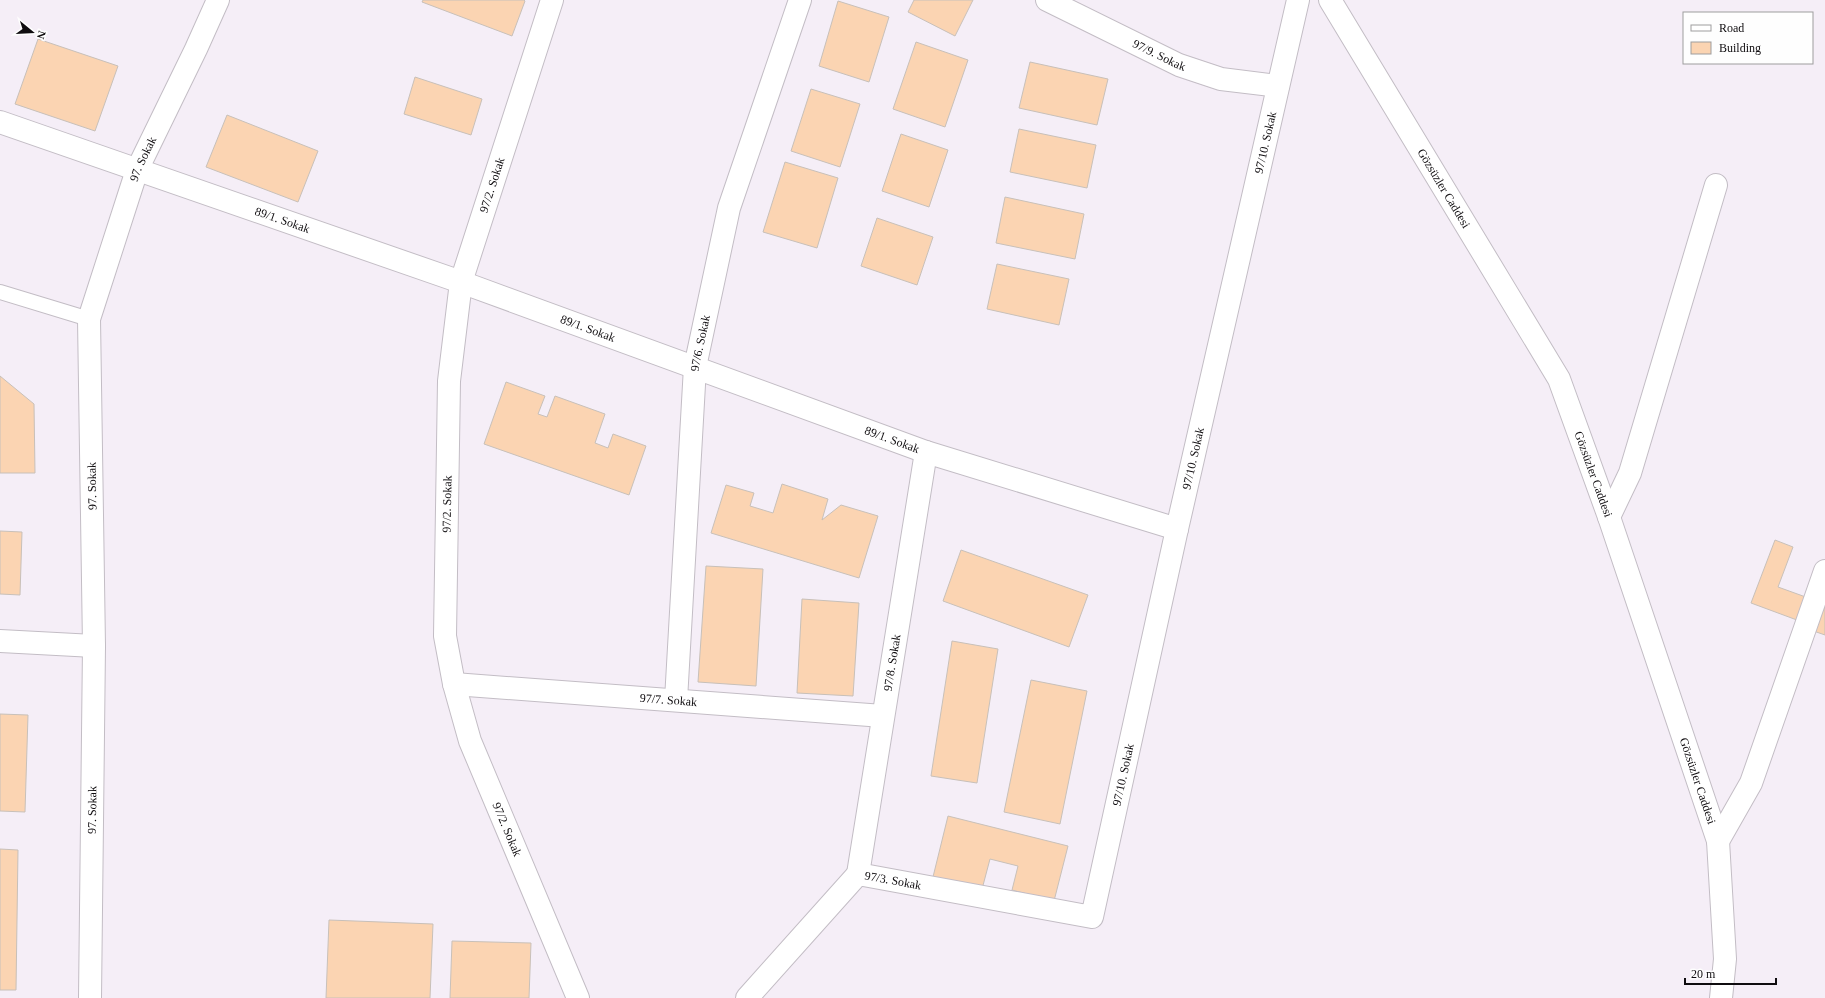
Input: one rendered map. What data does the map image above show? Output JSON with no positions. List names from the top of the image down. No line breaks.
{"streets":{"street":["97/9. Sokak","97/10. Sokak","97. Sokak","97/2. Sokak","Gözsüzler Caddesi","89/1. Sokak","97/6. Sokak","97/8. Sokak","97/7. Sokak","97/3. Sokak"]},"crossings":[["97/9. Sokak","97/10. Sokak"],["97/10. Sokak","89/1. Sokak"],["97/10. Sokak","97/3. Sokak"],["97. Sokak","89/1. Sokak"],["97/2. Sokak","89/1. Sokak"],["97/2. Sokak","97/7. Sokak"],["89/1. Sokak","97/6. Sokak"],["89/1. Sokak","97/8. Sokak"],["97/6. Sokak","97/7. Sokak"],["97/8. Sokak","97/7. Sokak"],["97/8. Sokak","97/3. Sokak"]],"legend":["Road","Building"],"scale_bar":"20 m","north":"right"}
